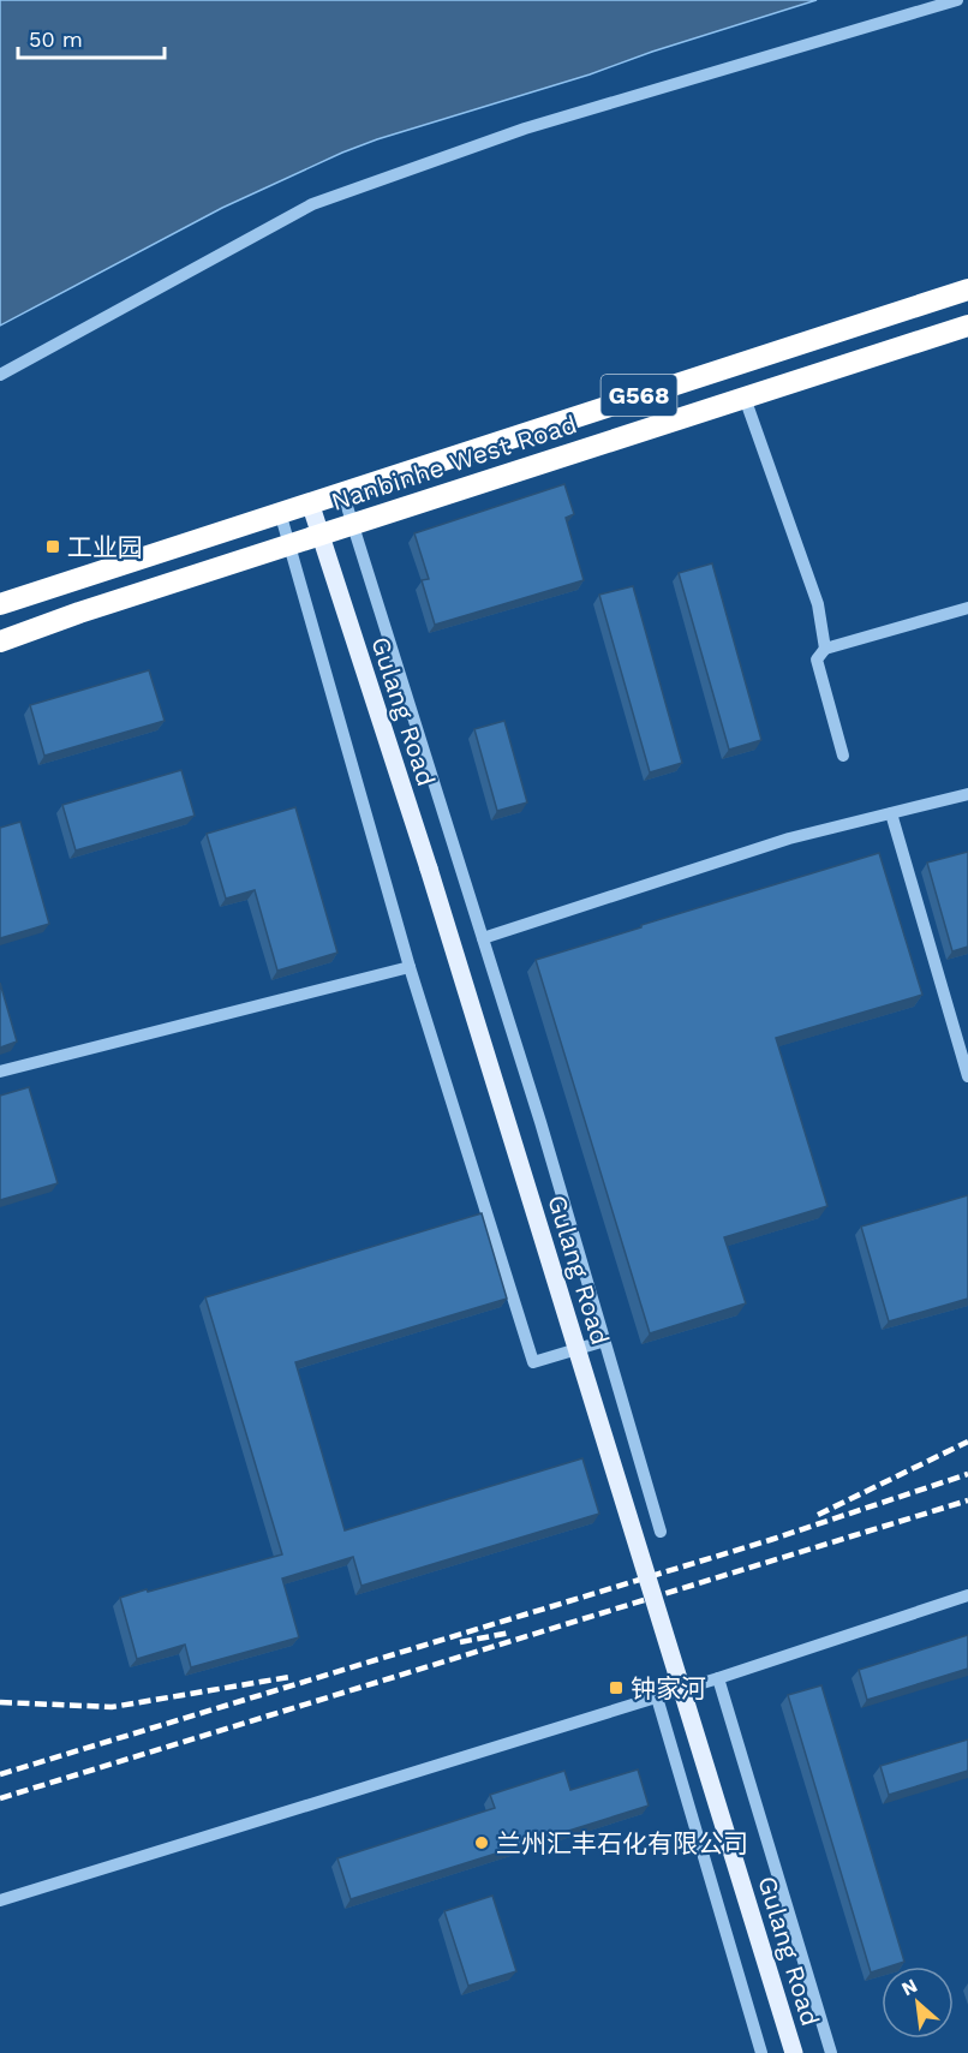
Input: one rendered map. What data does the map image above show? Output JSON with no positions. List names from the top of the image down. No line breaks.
{"streets":{"highway":["G568","Nanbinhe West Road"],"main road":["Gulang Road"]},"crossings":[["Nanbinhe West Road","Gulang Road"]],"places":{"transit":["工业园","钟家河"],"other":["兰州汇丰石化有限公司"]},"scale_bar":"50 m","north":"top left"}
